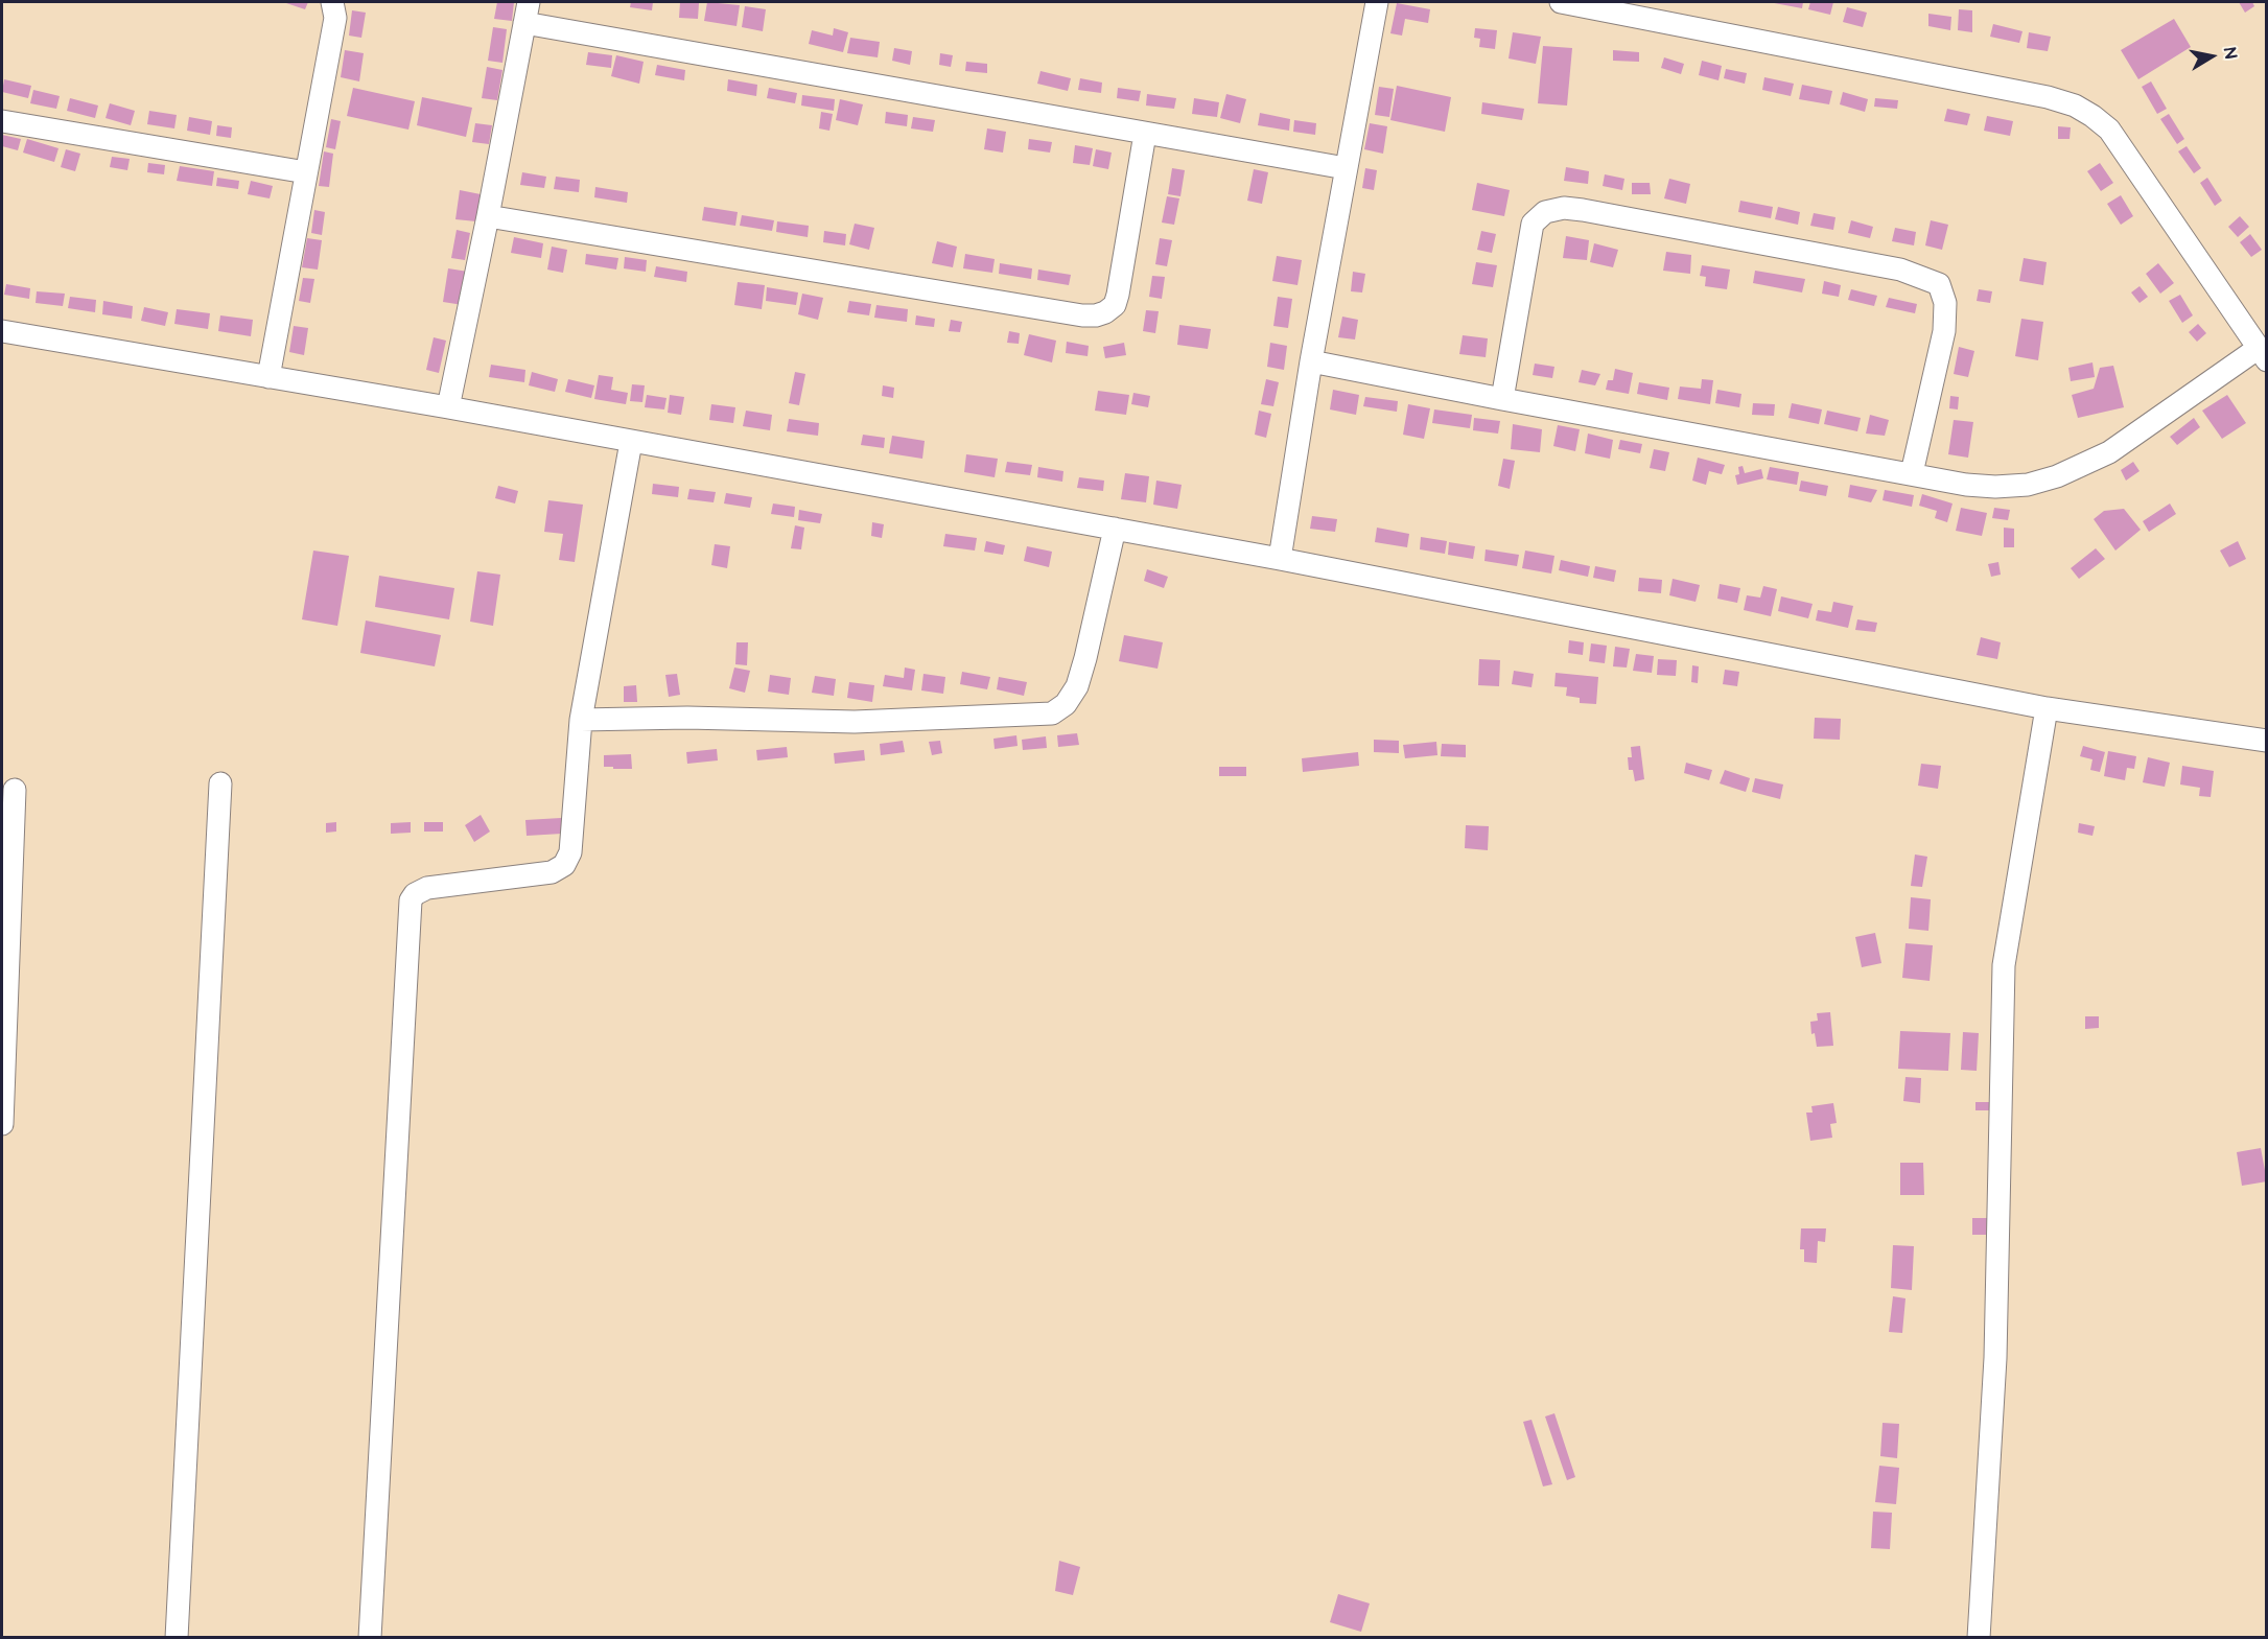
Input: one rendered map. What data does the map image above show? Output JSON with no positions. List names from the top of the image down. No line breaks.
{"north":"right"}
